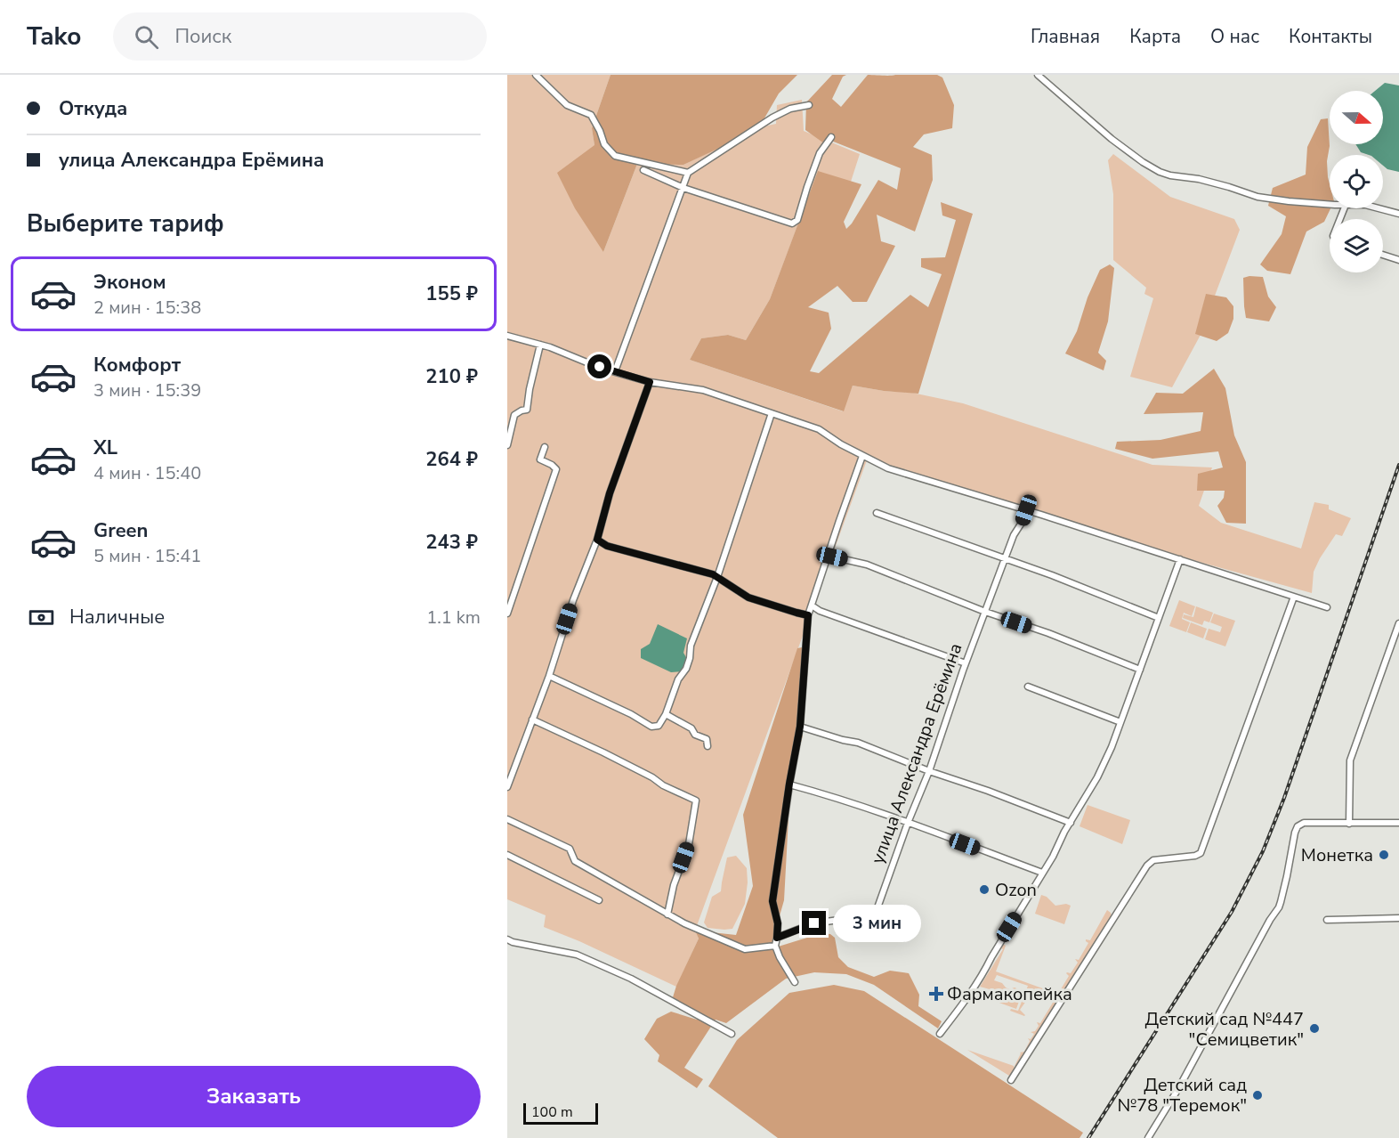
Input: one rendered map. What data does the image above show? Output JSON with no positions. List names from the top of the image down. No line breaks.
{"streets":{"street":["улица Александра Ерёмина"]},"places":{"other":["Монетка","Ozon","Детский сад №447 \"Семицветик\"","Детский сад №78 \"Теремок\""],"health":["Фармакопейка"]},"scale_bar":"100 m","north":"right","page":{"header":"Tako","search":"Поиск","nav":["Главная","Карта","О нас","Контакты"],"banner":["Откуда","улица Александра Ерёмина"],"heading":"Выберите тариф","list":[{"name":"Эконом","note":"2 мин · 15:38","value":"155 ₽"},{"name":"Комфорт","note":"3 мин · 15:39","value":"210 ₽"},{"name":"XL","note":"4 мин · 15:40","value":"264 ₽"},{"name":"Green","note":"5 мин · 15:41","value":"243 ₽"}],"pay":["Наличные","1.1 km"],"bubble":"3 мин","buttons":"Заказать","scale":"100 m"}}
